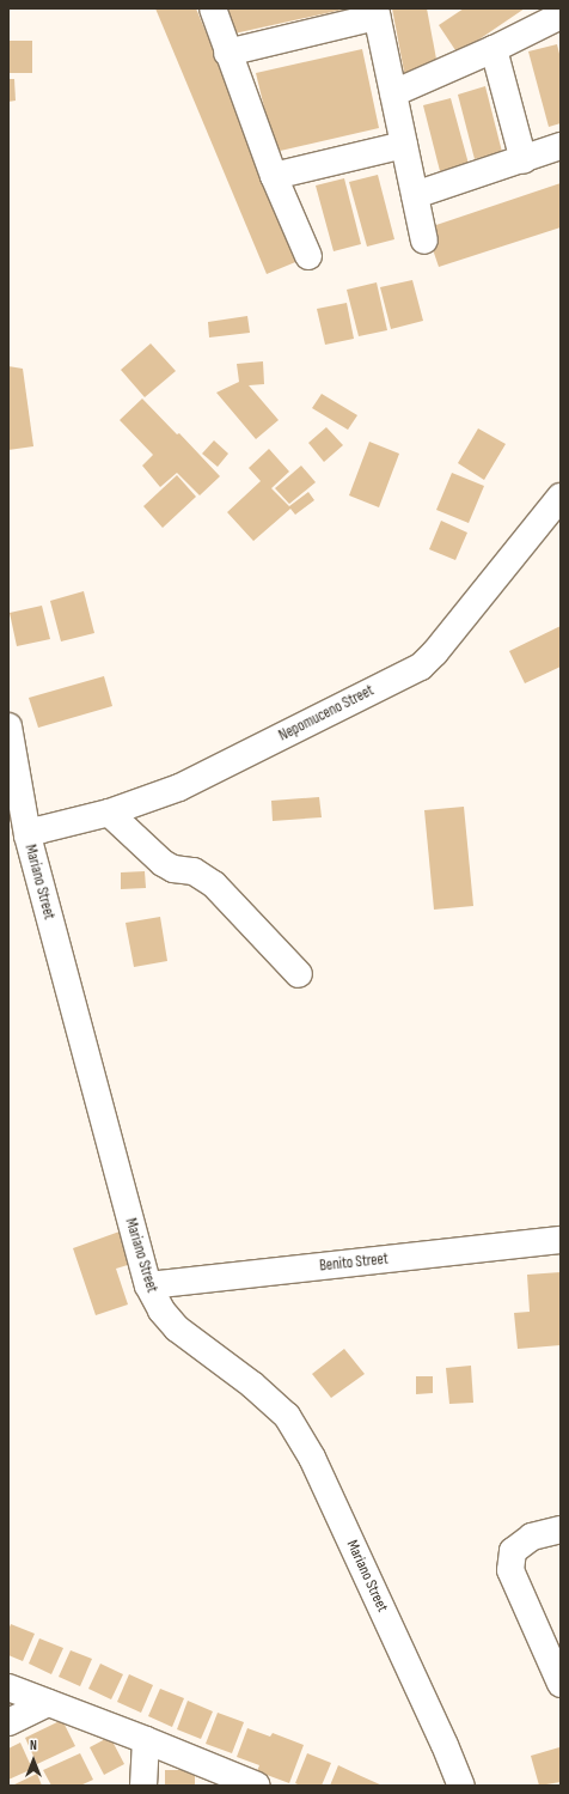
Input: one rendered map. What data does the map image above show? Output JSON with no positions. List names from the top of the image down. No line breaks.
{"streets":{"street":["Nepomuceno Street","Mariano Street","Benito Street"]},"crossings":[["Nepomuceno Street","Mariano Street"],["Mariano Street","Benito Street"]],"north":"top"}
